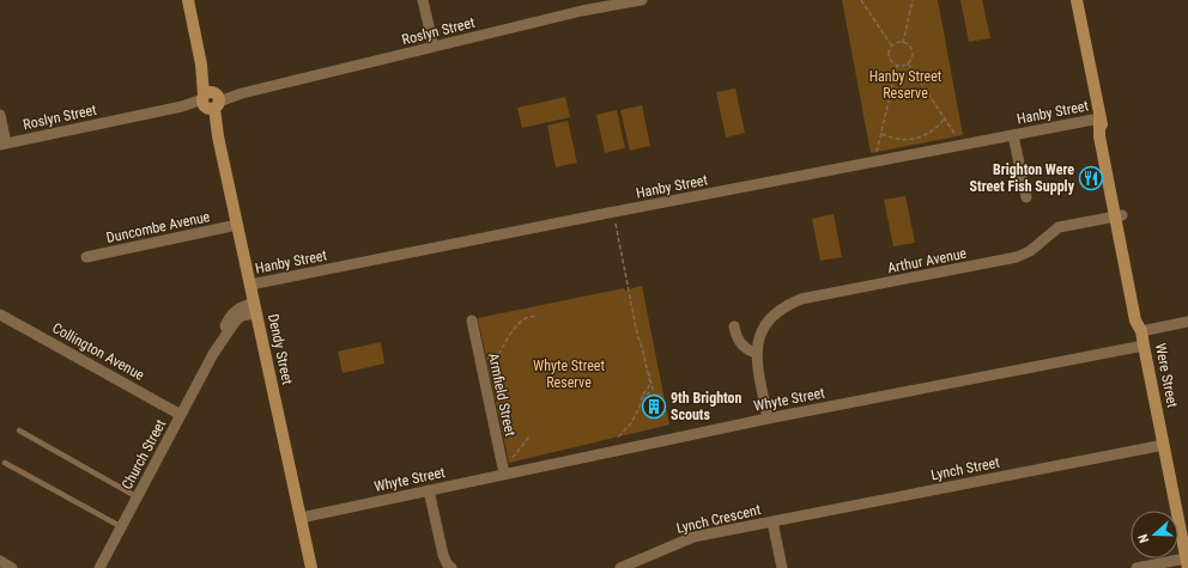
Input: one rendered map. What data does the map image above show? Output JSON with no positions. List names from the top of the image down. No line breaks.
{"streets":{"street":["Roslyn Street","Hanby Street","Duncombe Avenue","Arthur Avenue","Dendy Street","Collington Avenue","Were Street","Armfield Street","Whyte Street","Church Street","Lynch Street","Lynch Crescent"]},"crossings":[["Roslyn Street","Dendy Street"],["Hanby Street","Dendy Street"],["Hanby Street","Were Street"],["Duncombe Avenue","Dendy Street"],["Arthur Avenue","Were Street"],["Arthur Avenue","Whyte Street"],["Dendy Street","Whyte Street"],["Dendy Street","Church Street"],["Collington Avenue","Church Street"],["Were Street","Whyte Street"],["Were Street","Lynch Street"],["Armfield Street","Whyte Street"],["Lynch Street","Lynch Crescent"]],"parks":["Hanby Street Reserve","Whyte Street Reserve"],"places":{"restaurant":["Brighton Were Street Fish Supply"],"building":["9th Brighton Scouts"]},"north":"left"}
